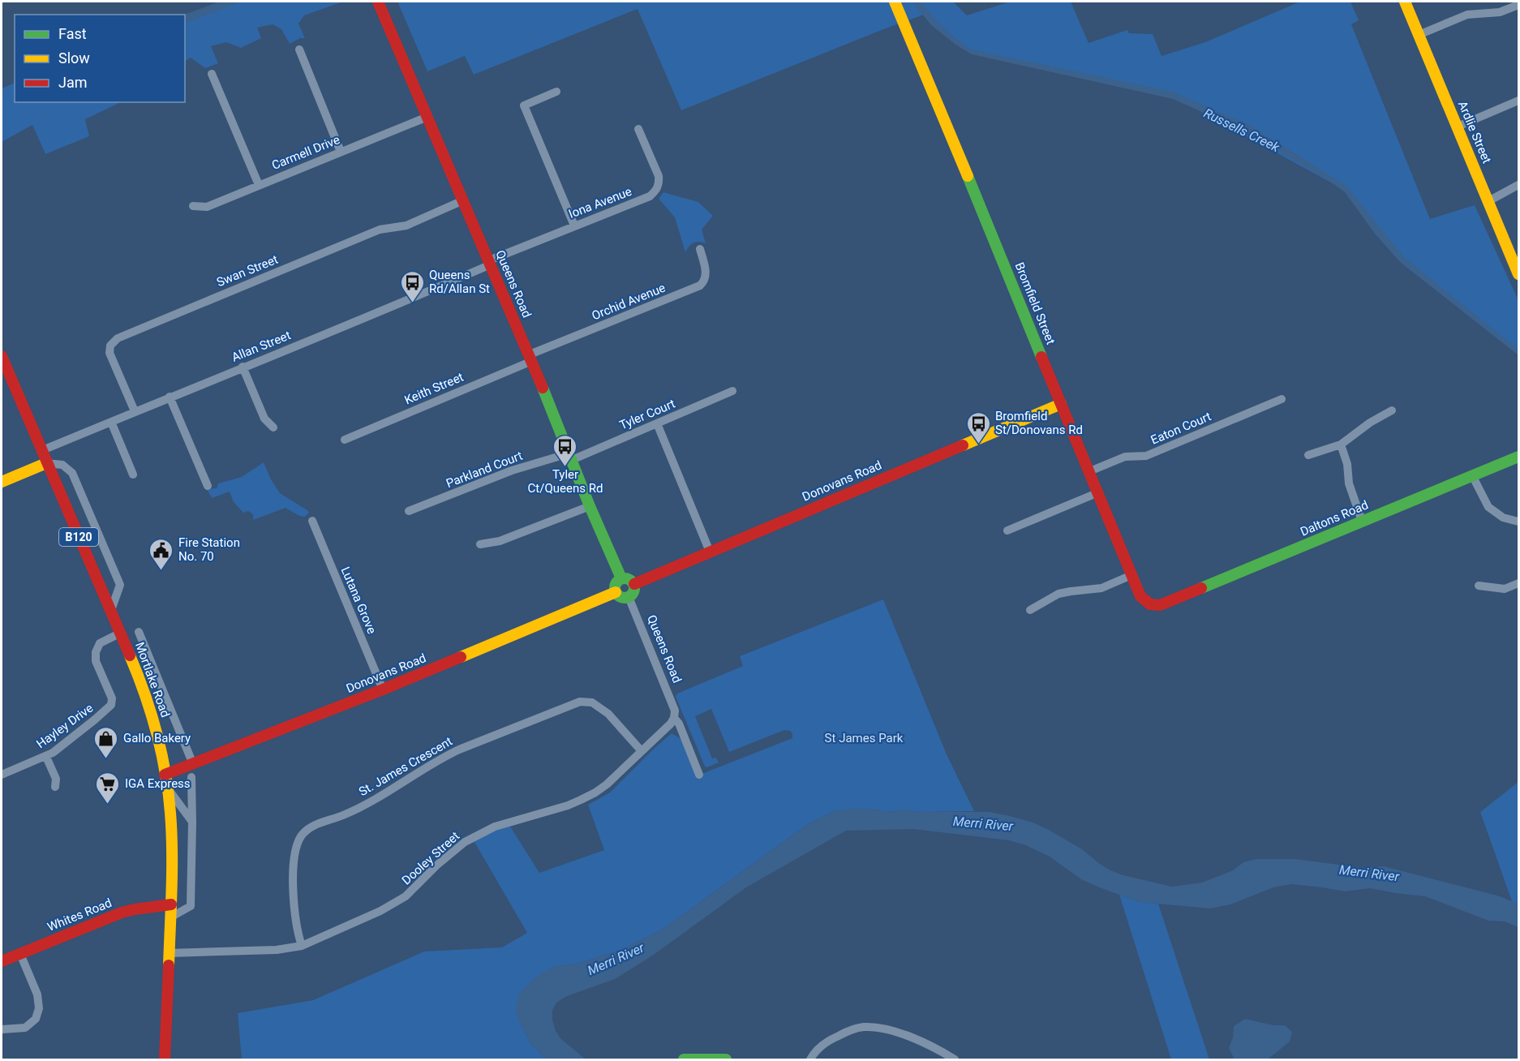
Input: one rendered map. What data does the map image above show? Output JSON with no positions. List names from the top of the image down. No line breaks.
{"streets":{"street":["Ardlie Street","Carmell Drive","Iona Avenue","Swan Street","Queens Road","Orchid Avenue","Bromfield Street","Allan Street","Keith Street","Tyler Court","Eaton Court","Parkland Court","Donovans Road","Daltons Road","B120","Lutana Grove","Mortlake Road","Hayley Drive","St. James Crescent","Dooley Street","Whites Road"]},"crossings":[["Carmell Drive","Queens Road"],["Iona Avenue","Queens Road"],["Iona Avenue","Allan Street"],["Swan Street","Queens Road"],["Swan Street","Allan Street"],["Queens Road","Orchid Avenue"],["Queens Road","Allan Street"],["Queens Road","Keith Street"],["Queens Road","Tyler Court"],["Queens Road","Parkland Court"],["Queens Road","Donovans Road"],["Queens Road","Dooley Street"],["Orchid Avenue","Keith Street"],["Bromfield Street","Eaton Court"],["Bromfield Street","Donovans Road"],["Bromfield Street","Daltons Road"],["Allan Street","Mortlake Road"],["Tyler Court","Parkland Court"],["Donovans Road","Lutana Grove"],["Donovans Road","Mortlake Road"],["Mortlake Road","Hayley Drive"],["Mortlake Road","Dooley Street"],["Mortlake Road","Whites Road"],["St. James Crescent","Dooley Street"]],"water":["Russells Creek","Merri River"],"parks":["St James Park"],"places":{"bus stop":["Queens Rd/Allan St","Bromfield St/Donovans Rd","Tyler Ct/Queens Rd"],"public building":["Fire Station No. 70"],"shop":["Gallo Bakery"],"supermarket":["IGA Express"]},"legend":["Fast","Slow","Jam"]}
